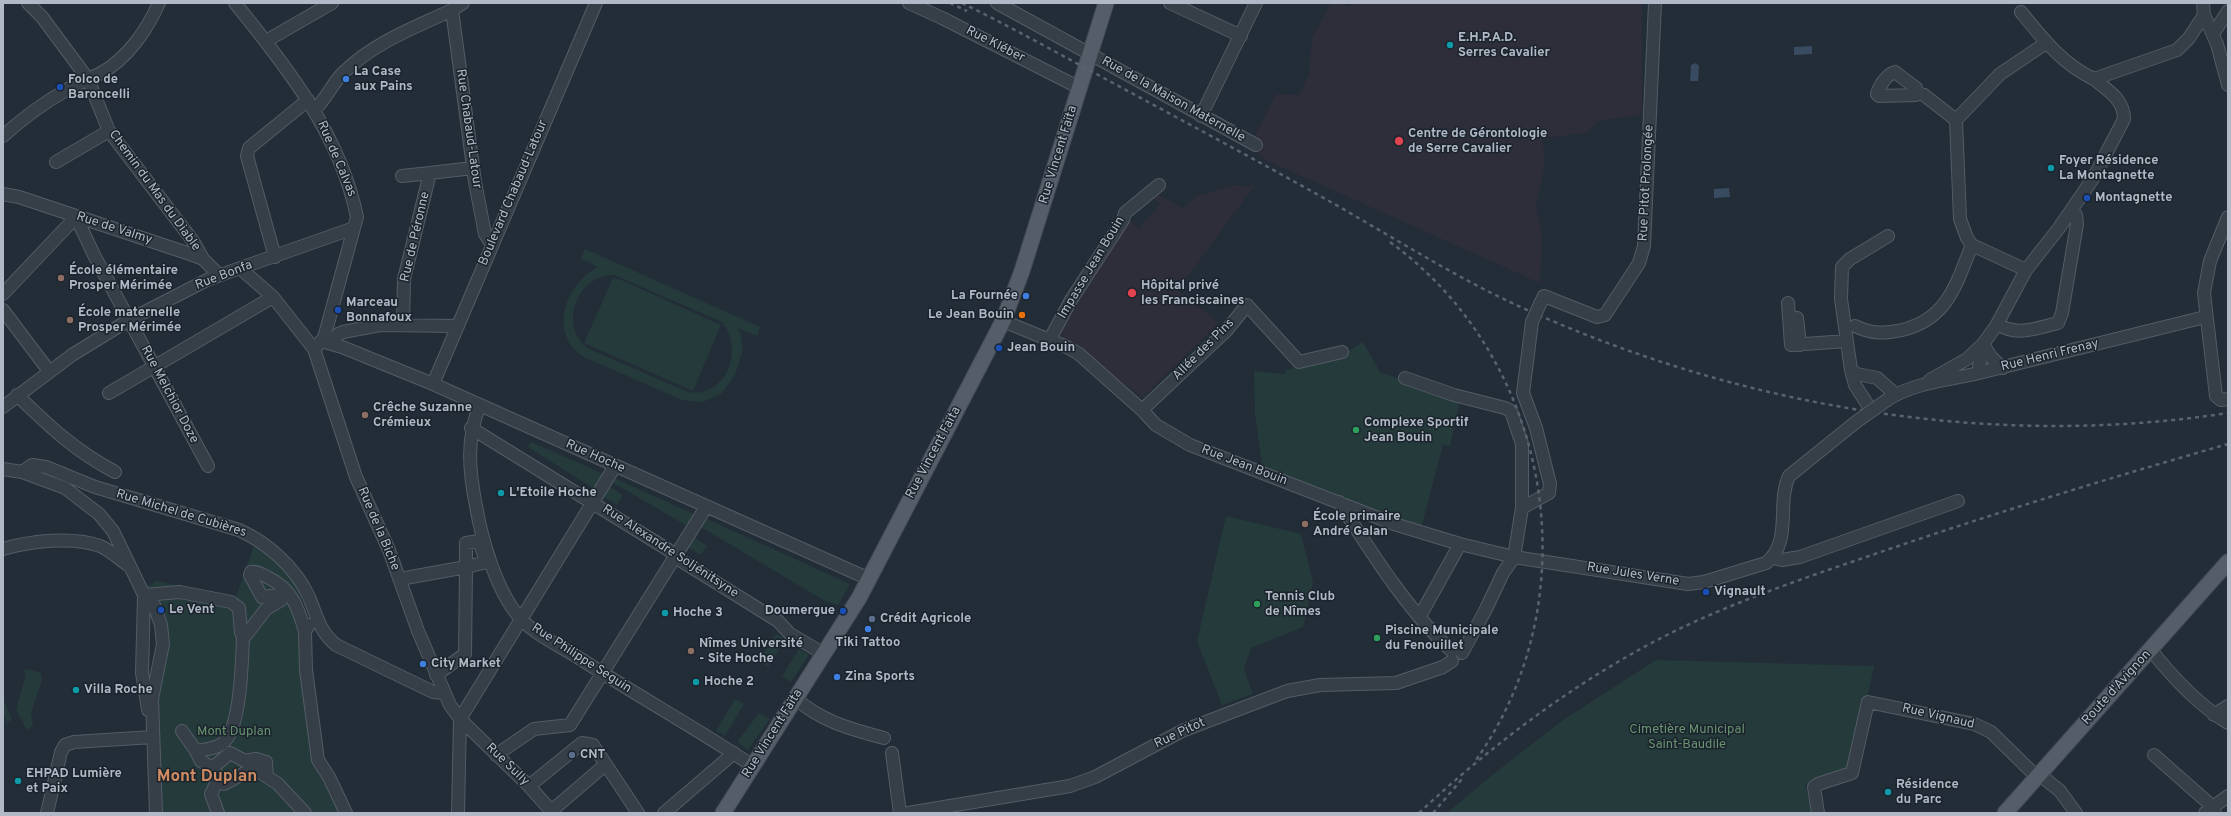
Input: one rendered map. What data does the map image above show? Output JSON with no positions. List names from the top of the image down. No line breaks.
{"streets":{"main road":["Rue Vincent Faïta","Route d'Avignon"],"street":["Rue Kléber","Rue de la Maison Maternelle","Rue Chabaud-Latour","Rue de Calvas","Rue Pitot Prolongée","Chemin du Mas du Diable","Boulevard Chabaud-Latour","Rue de Valmy","Rue de Péronne","Impasse Jean Bouin","Rue Bonfa","Allée des Pins","Rue Henri Frenay","Rue Melchior Doze","Rue Hoche","Rue Jean Bouin","Rue Michel de Cubières","Rue de la Biche","Rue Alexandre Soljénitsyne","Rue Jules Verne","Rue Philippe Seguin","Rue Vignaud","Rue Pitot","Rue Sully"]},"crossings":[["Rue Kléber","Rue Vincent Faïta"],["Rue de la Maison Maternelle","Rue Vincent Faïta"],["Rue Chabaud-Latour","Boulevard Chabaud-Latour"],["Rue Chabaud-Latour","Rue de Péronne"],["Rue Vincent Faïta","Rue Hoche"],["Rue Vincent Faïta","Rue Jean Bouin"],["Rue Vincent Faïta","Rue Alexandre Soljénitsyne"],["Rue Vincent Faïta","Rue Philippe Seguin"],["Rue de Calvas","Rue Bonfa"],["Rue de Calvas","Rue Hoche"],["Rue de Calvas","Rue de la Biche"],["Chemin du Mas du Diable","Rue de Valmy"],["Boulevard Chabaud-Latour","Rue Hoche"],["Rue de Valmy","Rue Bonfa"],["Rue de Valmy","Rue Melchior Doze"],["Impasse Jean Bouin","Rue Jean Bouin"],["Rue Bonfa","Rue Melchior Doze"],["Rue Bonfa","Rue de la Biche"],["Allée des Pins","Rue Jean Bouin"],["Rue Hoche","Rue de la Biche"],["Rue Hoche","Rue Philippe Seguin"],["Rue Jean Bouin","Rue Jules Verne"],["Rue Michel de Cubières","Rue de la Biche"],["Rue de la Biche","Rue Sully"],["Rue Alexandre Soljénitsyne","Rue Philippe Seguin"],["Route d'Avignon","Rue Vignaud"]],"districts":["Mont Duplan"],"parks":["Cimetière Municipal Saint-Baudile","Mont Duplan"],"places":["E.H.P.A.D. Serres Cavalier","La Case aux Pains","Folco de Baroncelli","Centre de Gérontologie de Serre Cavalier","Foyer Résidence La Montagnette","Montagnette","École élémentaire Prosper Mérimée","Hôpital privé les Franciscaines","La Fournée","Marceau Bonnafoux","Le Jean Bouin","École maternelle Prosper Mérimée","Jean Bouin","Crêche Suzanne Crémieux","Complexe Sportif Jean Bouin","L'Etoile Hoche","École primaire André Galan","Vignault","Tennis Club de Nîmes","Le Vent","Doumergue","Hoche 3","Crédit Agricole","Tiki Tattoo","Piscine Municipale du Fenouillet","Nîmes Université - Site Hoche","City Market","Zina Sports","Hoche 2","Villa Roche","CNT","EHPAD Lumière et Paix","Résidence du Parc"]}
